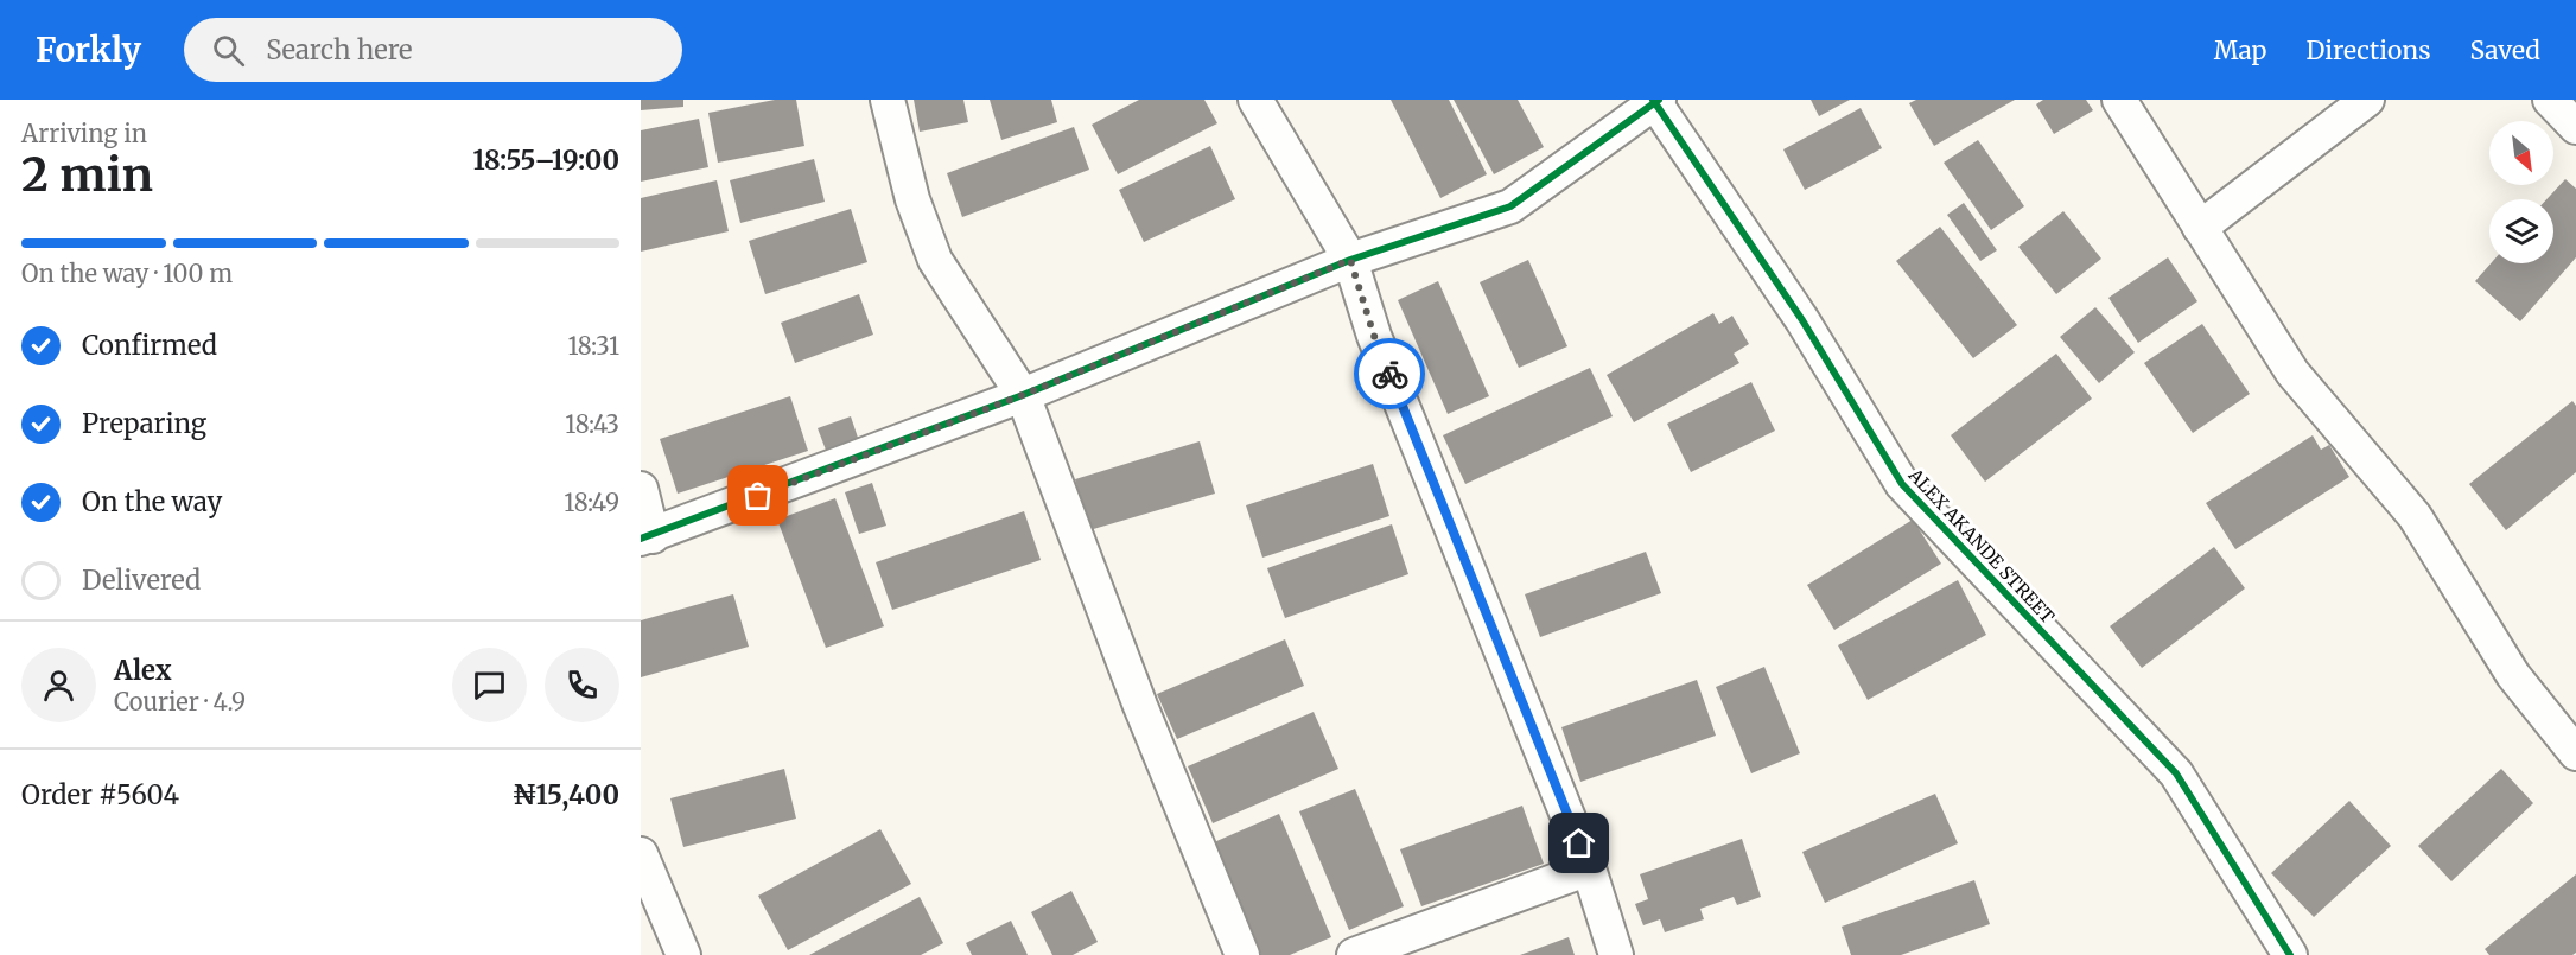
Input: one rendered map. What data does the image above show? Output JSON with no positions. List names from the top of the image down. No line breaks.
{"streets":{"street":["ALEX AKANDE STREET"]},"north":"bottom right","page":{"header":"Forkly","search":"Search here","nav":["Map","Directions","Saved"],"heading":["2 min","Arriving in","18:55–19:00"],"panel":["Alex","Courier · 4.9","Order #5604","₦15,400"],"bar":"On the way · 100 m","list":[["Confirmed","18:31"],["Preparing","18:43"],["On the way","18:49"],"Delivered"]}}
